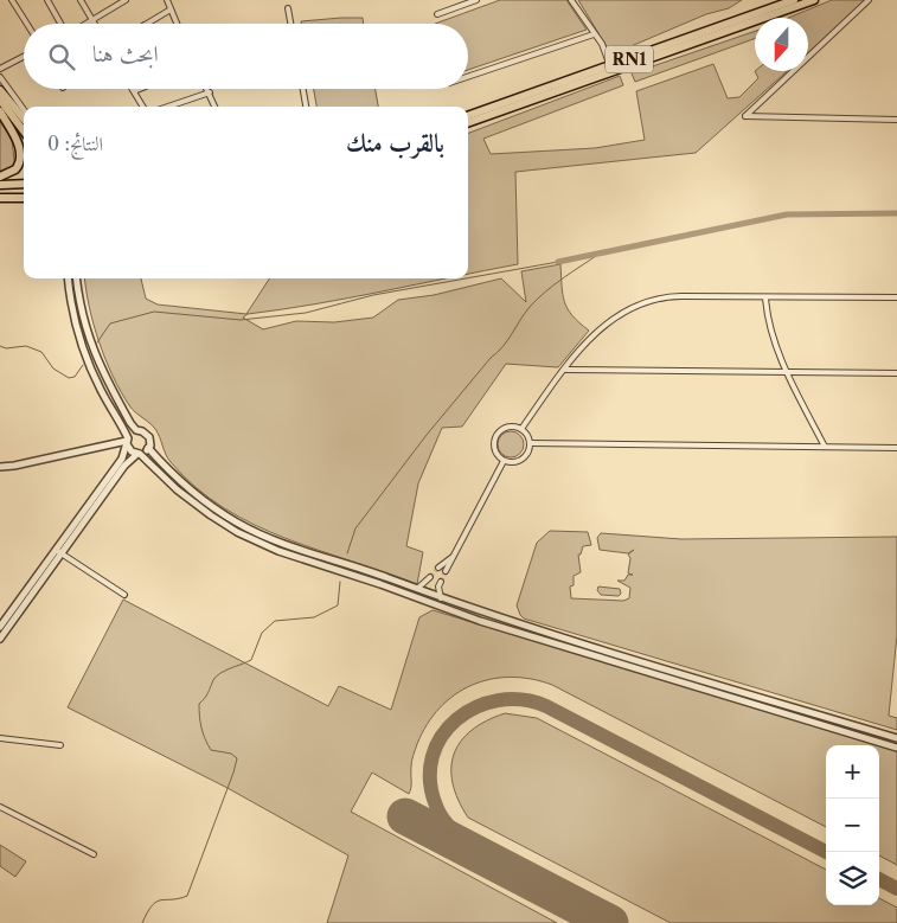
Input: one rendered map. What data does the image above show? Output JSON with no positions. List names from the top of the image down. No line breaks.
{"streets":{"highway":["RN1"]},"north":"bottom","page":{"search":"ابحث هنا","heading":["بالقرب منك","النتائج: 0"],"map_buttons":["+","−"]}}
